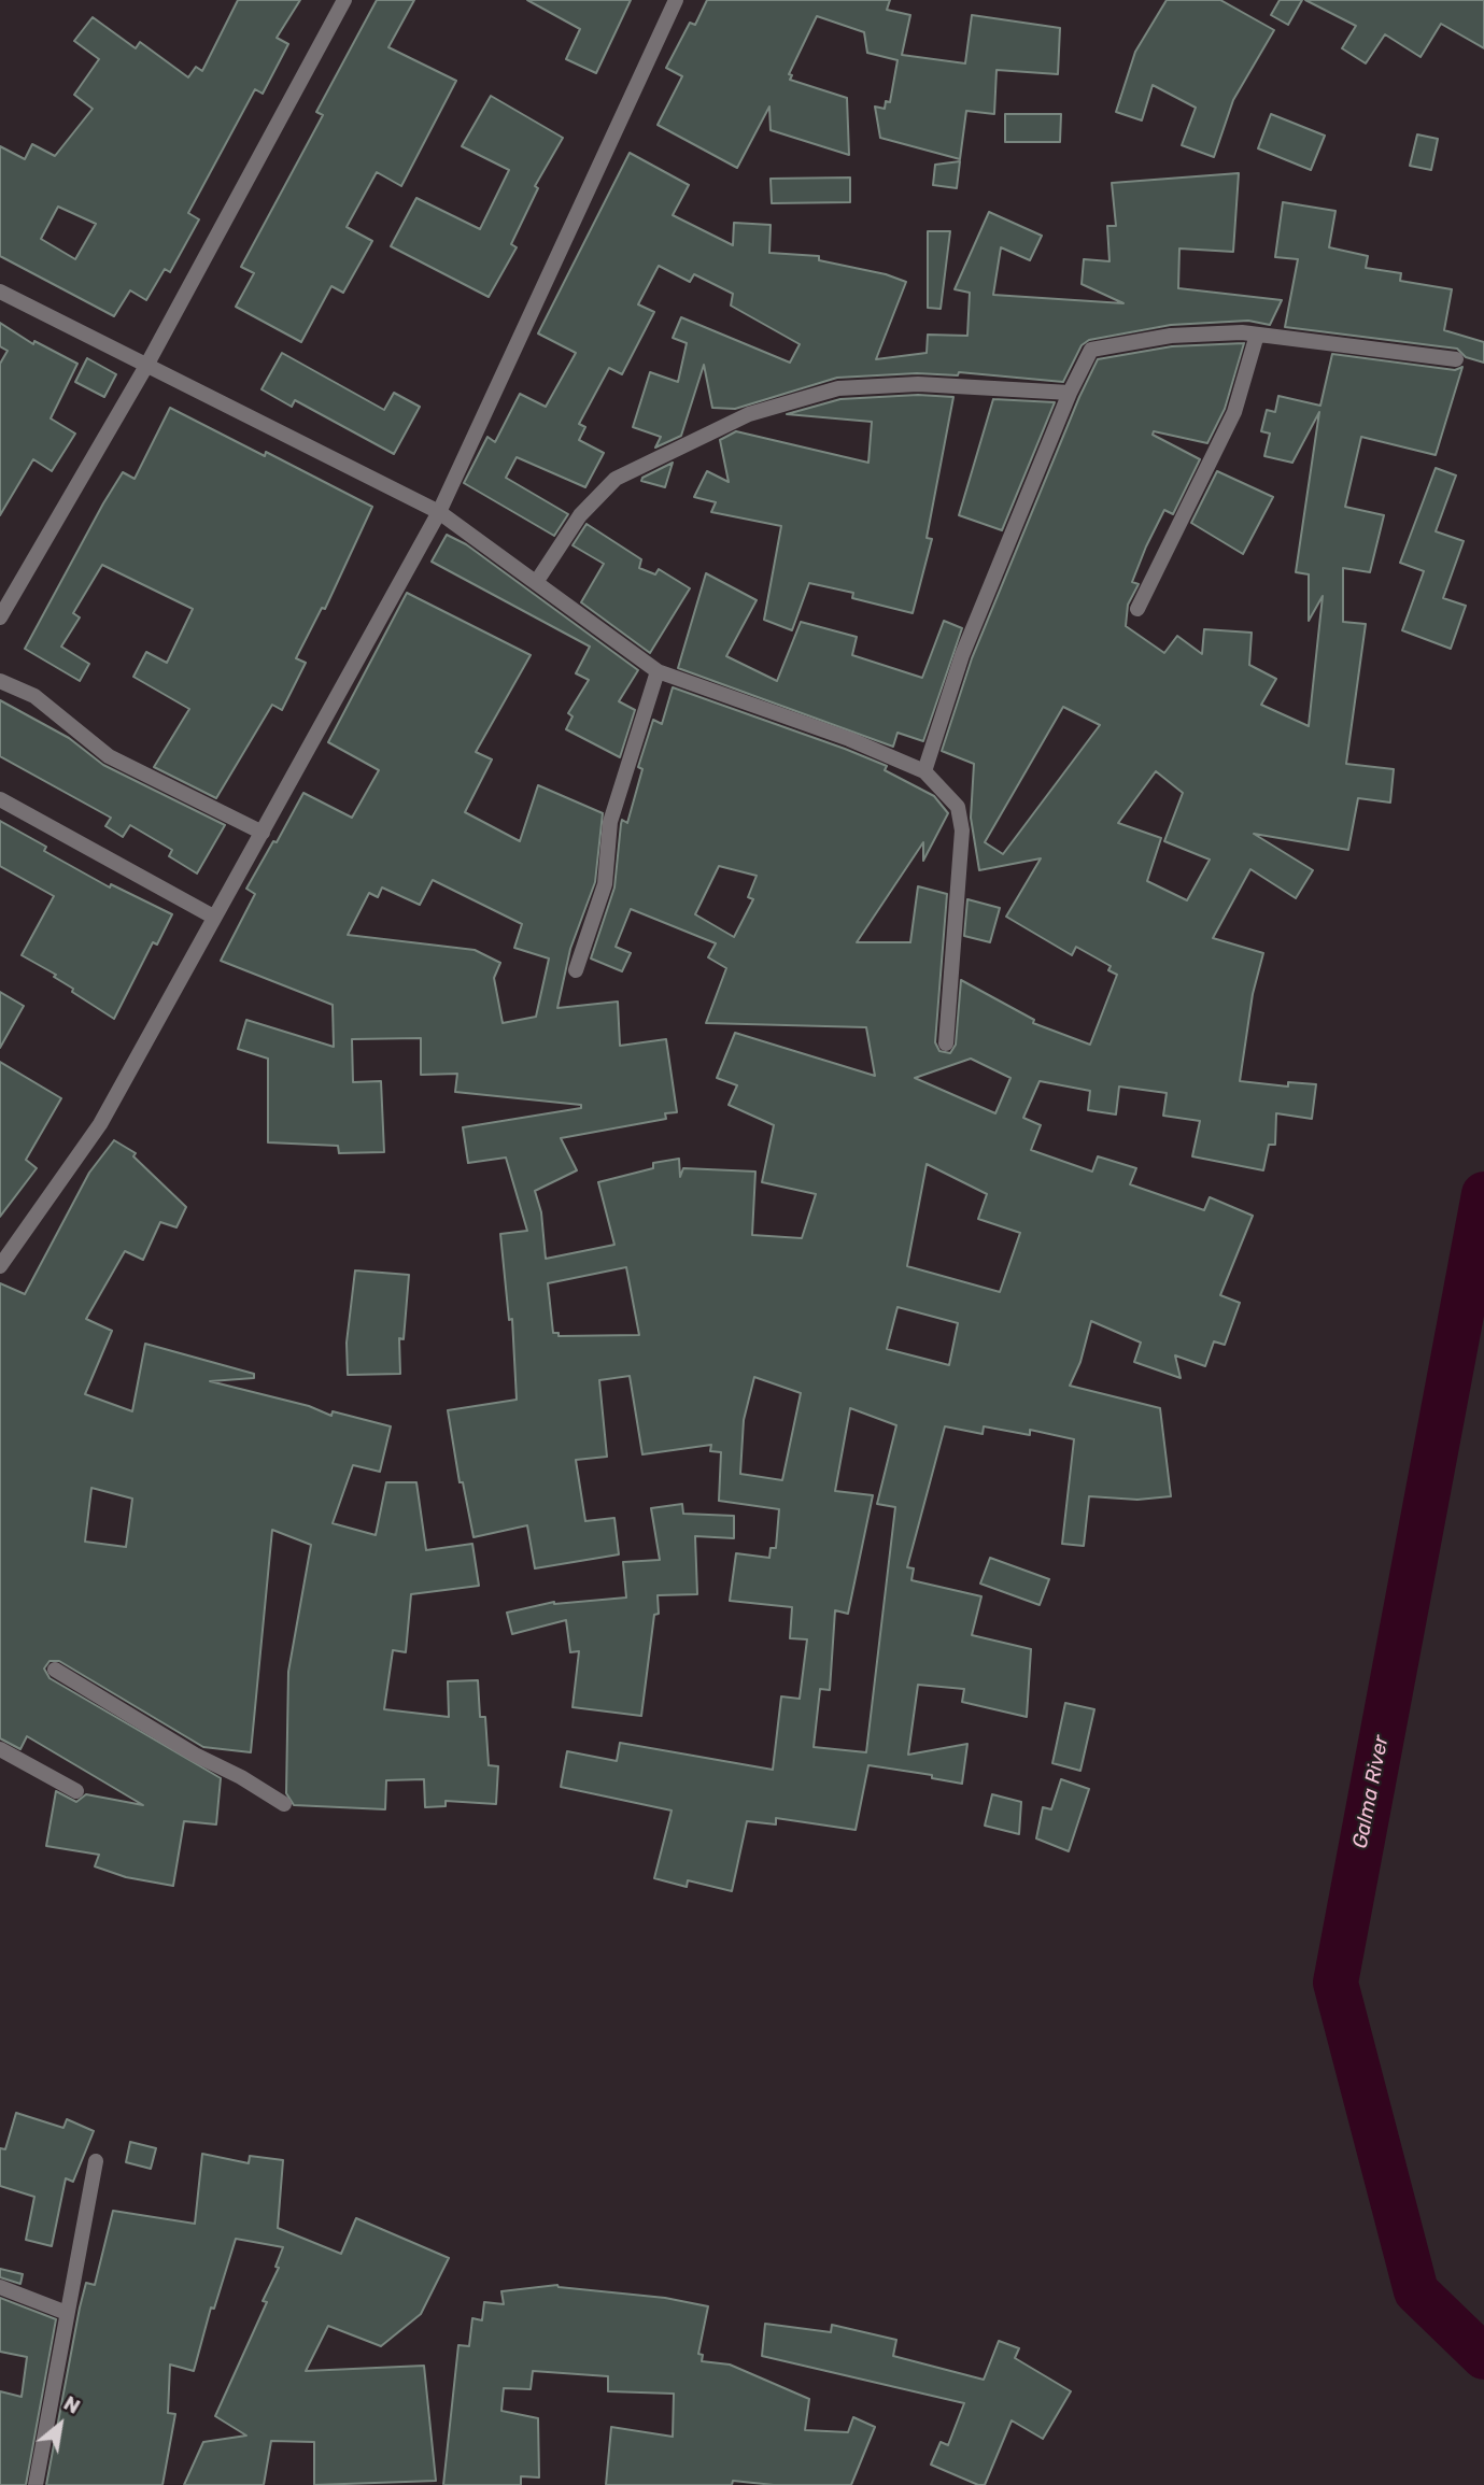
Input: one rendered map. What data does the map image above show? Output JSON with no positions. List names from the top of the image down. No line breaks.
{"water":["Galma River"],"north":"top right"}
